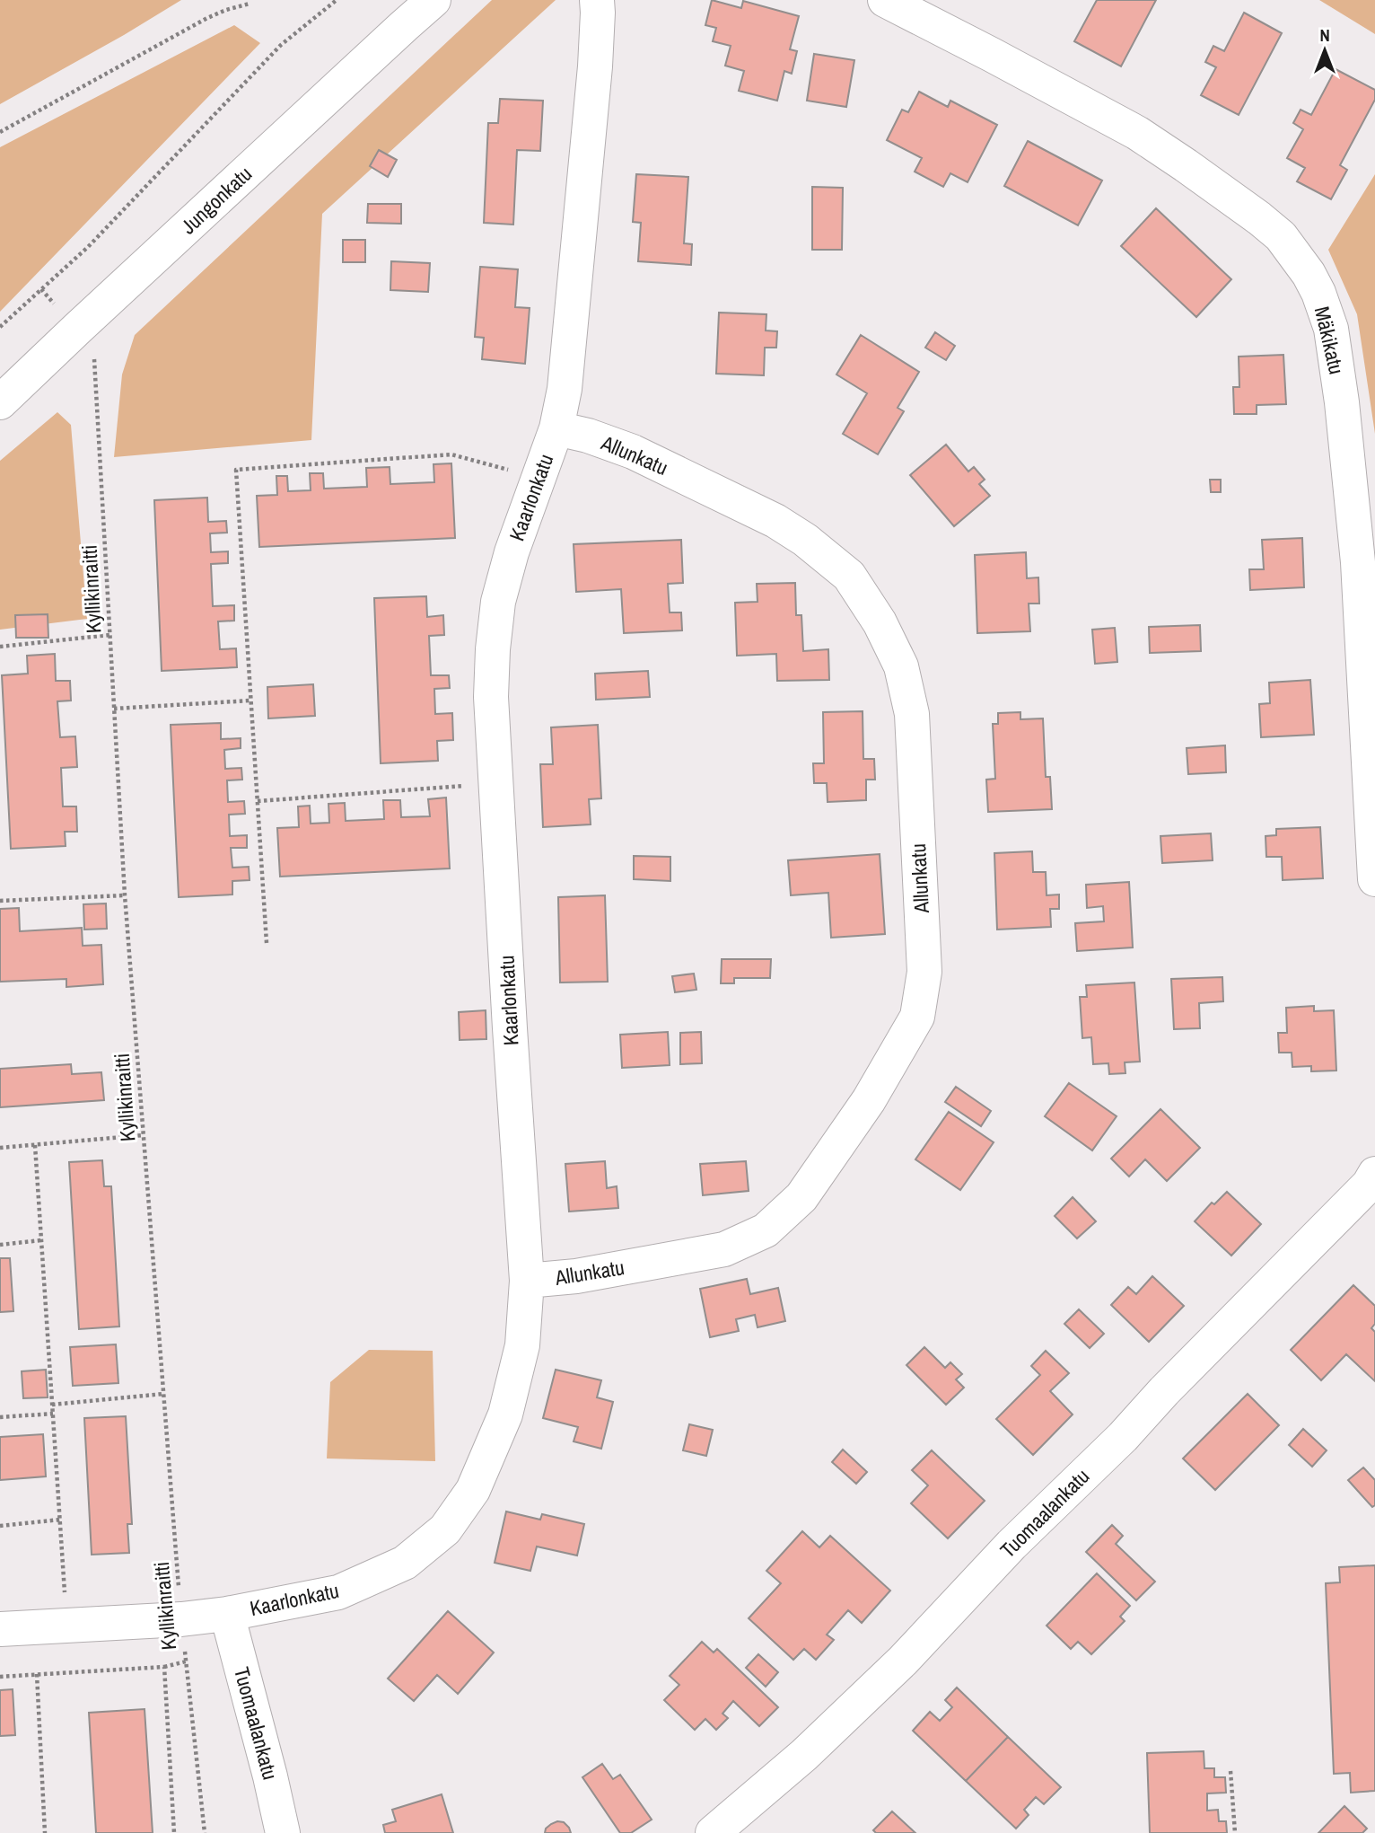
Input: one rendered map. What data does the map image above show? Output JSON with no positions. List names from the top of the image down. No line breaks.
{"streets":{"street":["Jungonkatu","Mäkikatu","Allunkatu","Kaarlonkatu","Tuomaalankatu"],"path":["Kyllikinraitti"]},"crossings":[["Allunkatu","Kaarlonkatu"],["Kaarlonkatu","Kyllikinraitti"],["Kaarlonkatu","Tuomaalankatu"]],"north":"top"}
